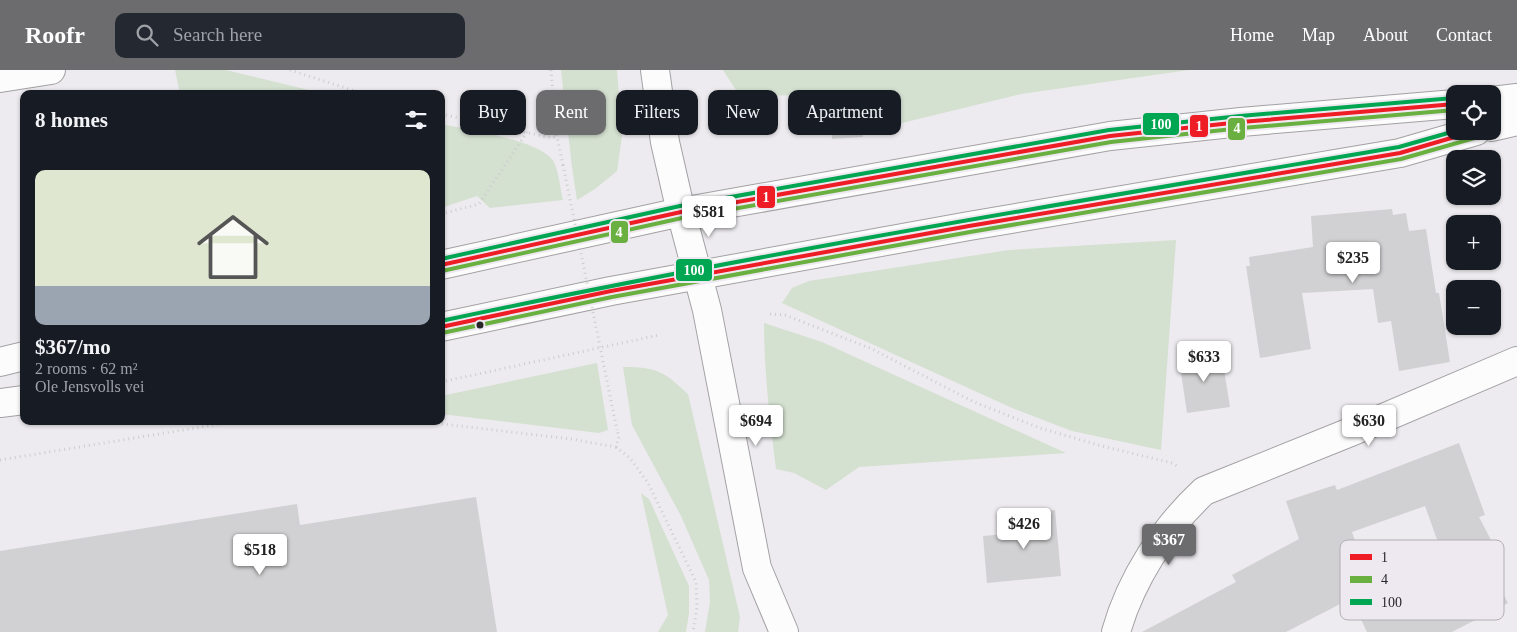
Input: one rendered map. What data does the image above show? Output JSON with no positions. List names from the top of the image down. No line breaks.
{"lines":["transit line 100","transit line 1","transit line 4"],"legend":["1","4","100"],"page":{"header":"Roofr","search":"Search here","nav":["Home","Map","About","Contact"],"map_buttons":["+","−"],"chip":["Buy","Rent","Filters","New","Apartment"],"heading":"8 homes","list":[{"name":"$367/mo","note":"2 rooms · 62 m² · Ole Jensvolls vei"}],"price":["$581","$235","$633","$694","$630","$426","$367","$518"]}}
